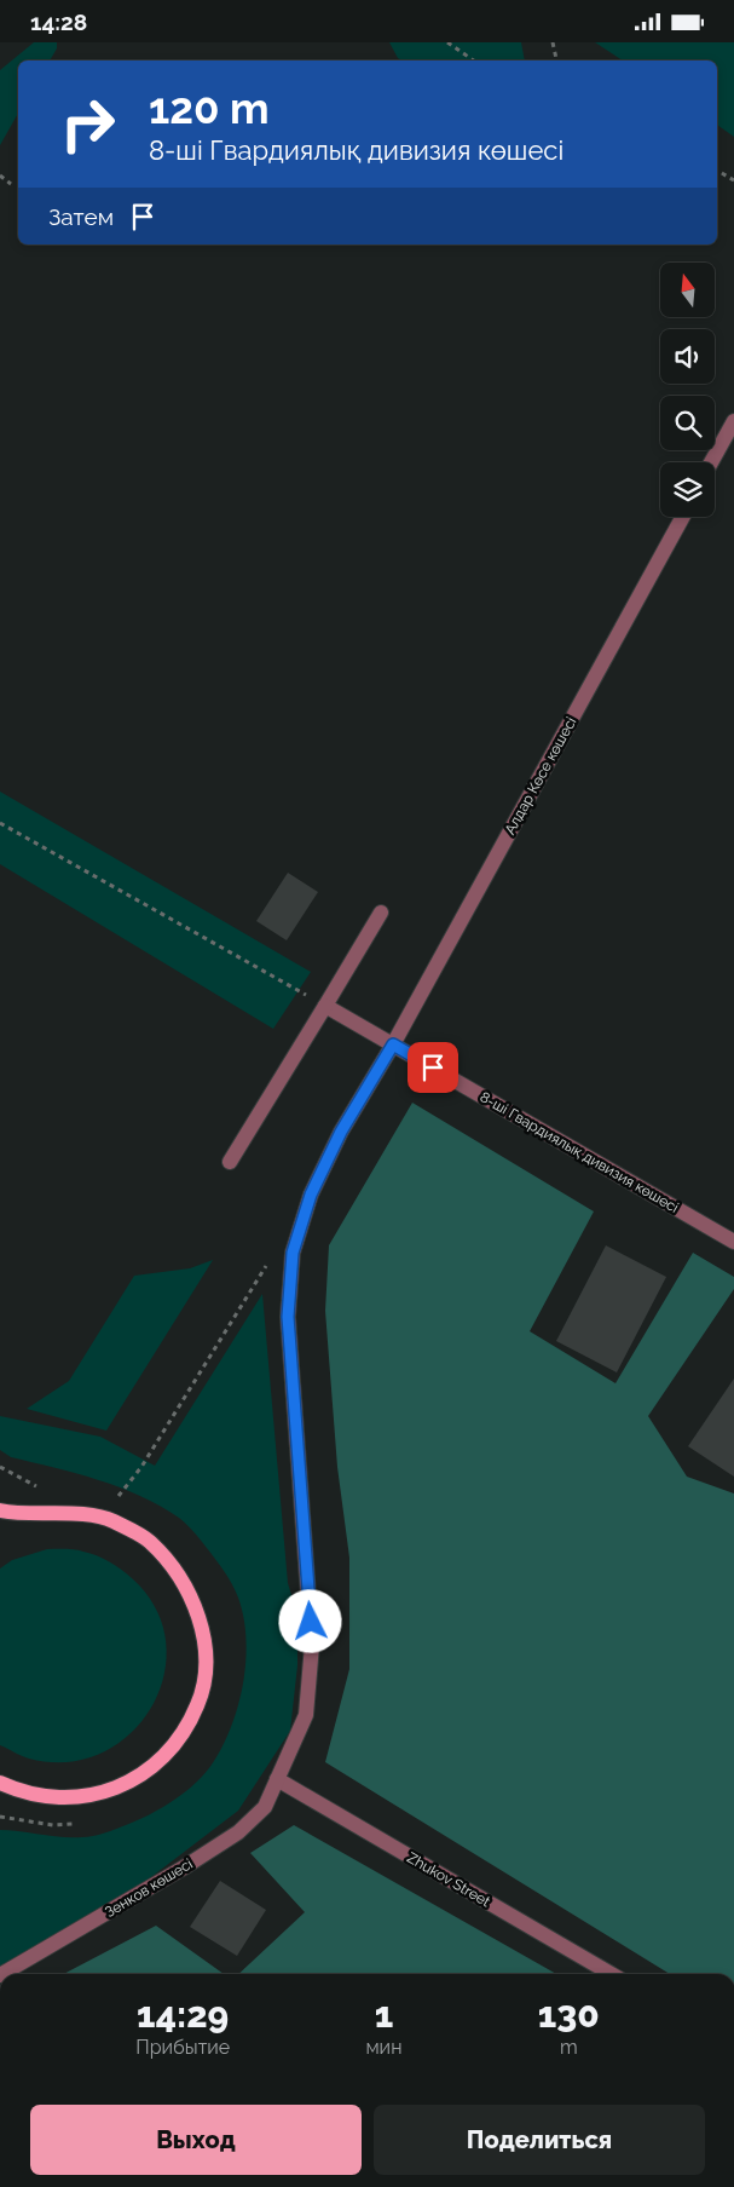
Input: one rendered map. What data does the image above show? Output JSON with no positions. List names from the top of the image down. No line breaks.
{"streets":{"street":["Алдар Көсе көшесі","8-ші Гвардиялық дивизия көшесі","Zhukov Street","Зенков көшесі"]},"crossings":[["Алдар Көсе көшесі","8-ші Гвардиялық дивизия көшесі"],["Алдар Көсе көшесі","Zhukov Street"],["Алдар Көсе көшесі","Зенков көшесі"],["Zhukov Street","Зенков көшесі"]],"north":"top","page":{"status":"14:28","turn":["120 m","8-ші Гвардиялық дивизия көшесі"],"then":"Затем","eta":["14:29","Прибытие","1","мин","130","m"],"buttons":["Выход","Поделиться"]}}
